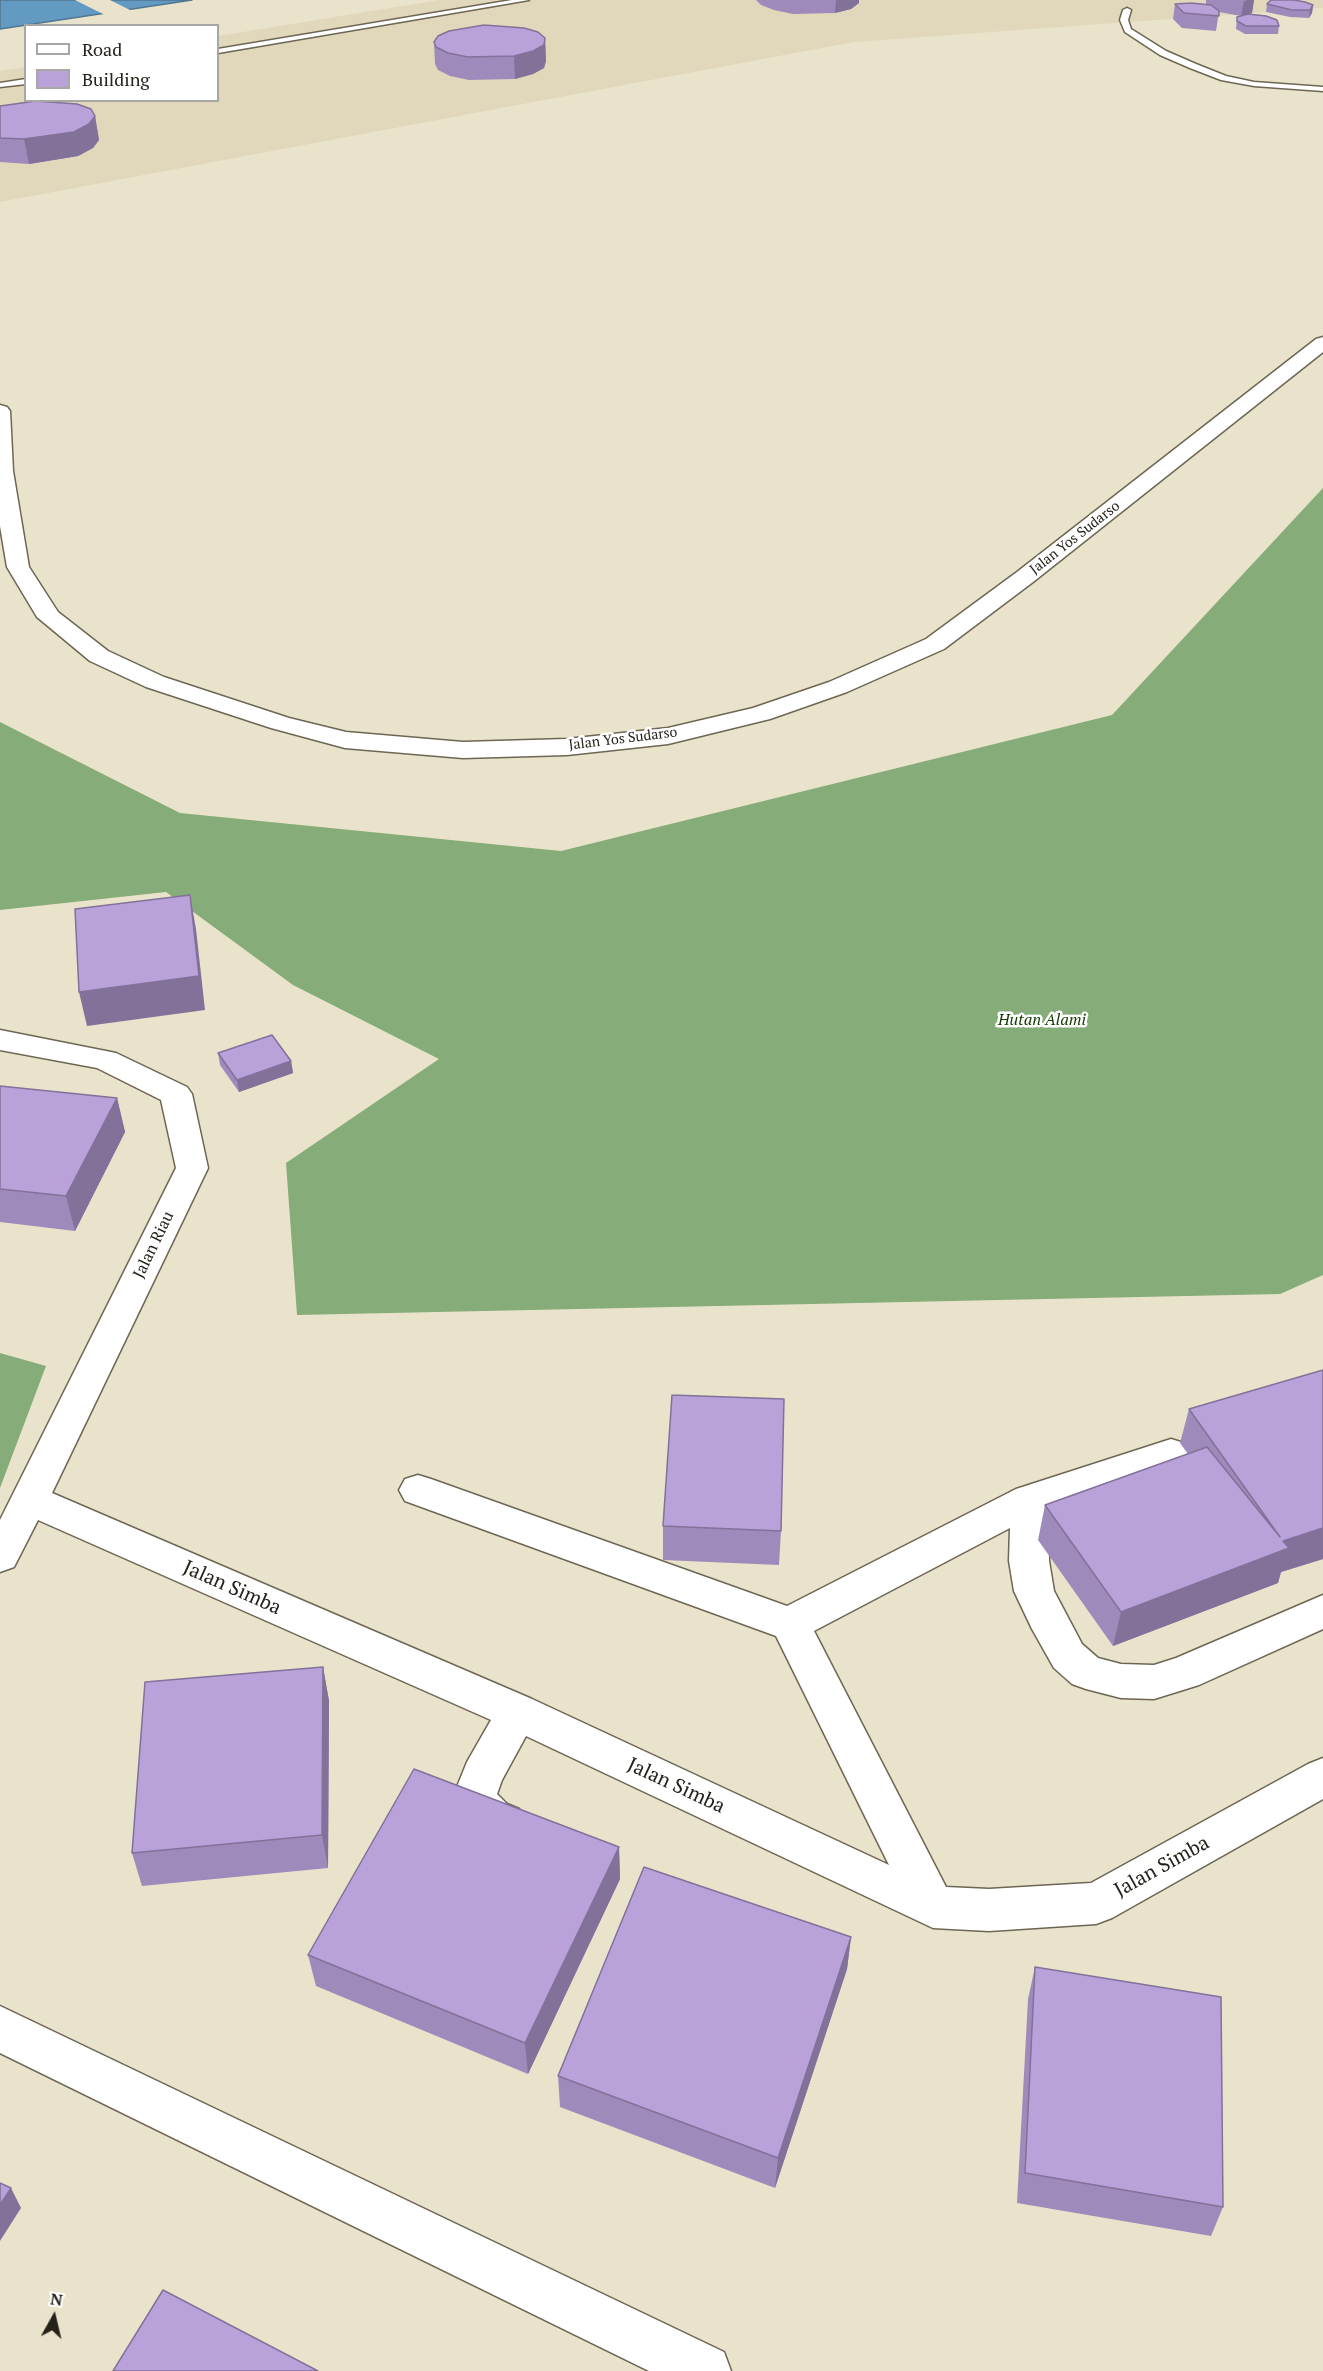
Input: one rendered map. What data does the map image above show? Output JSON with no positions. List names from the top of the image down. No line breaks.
{"streets":{"street":["Jalan Yos Sudarso","Jalan Riau","Jalan Simba"]},"crossings":[["Jalan Riau","Jalan Simba"]],"parks":["Hutan Alami"],"legend":["Road","Building"],"north":"top"}
